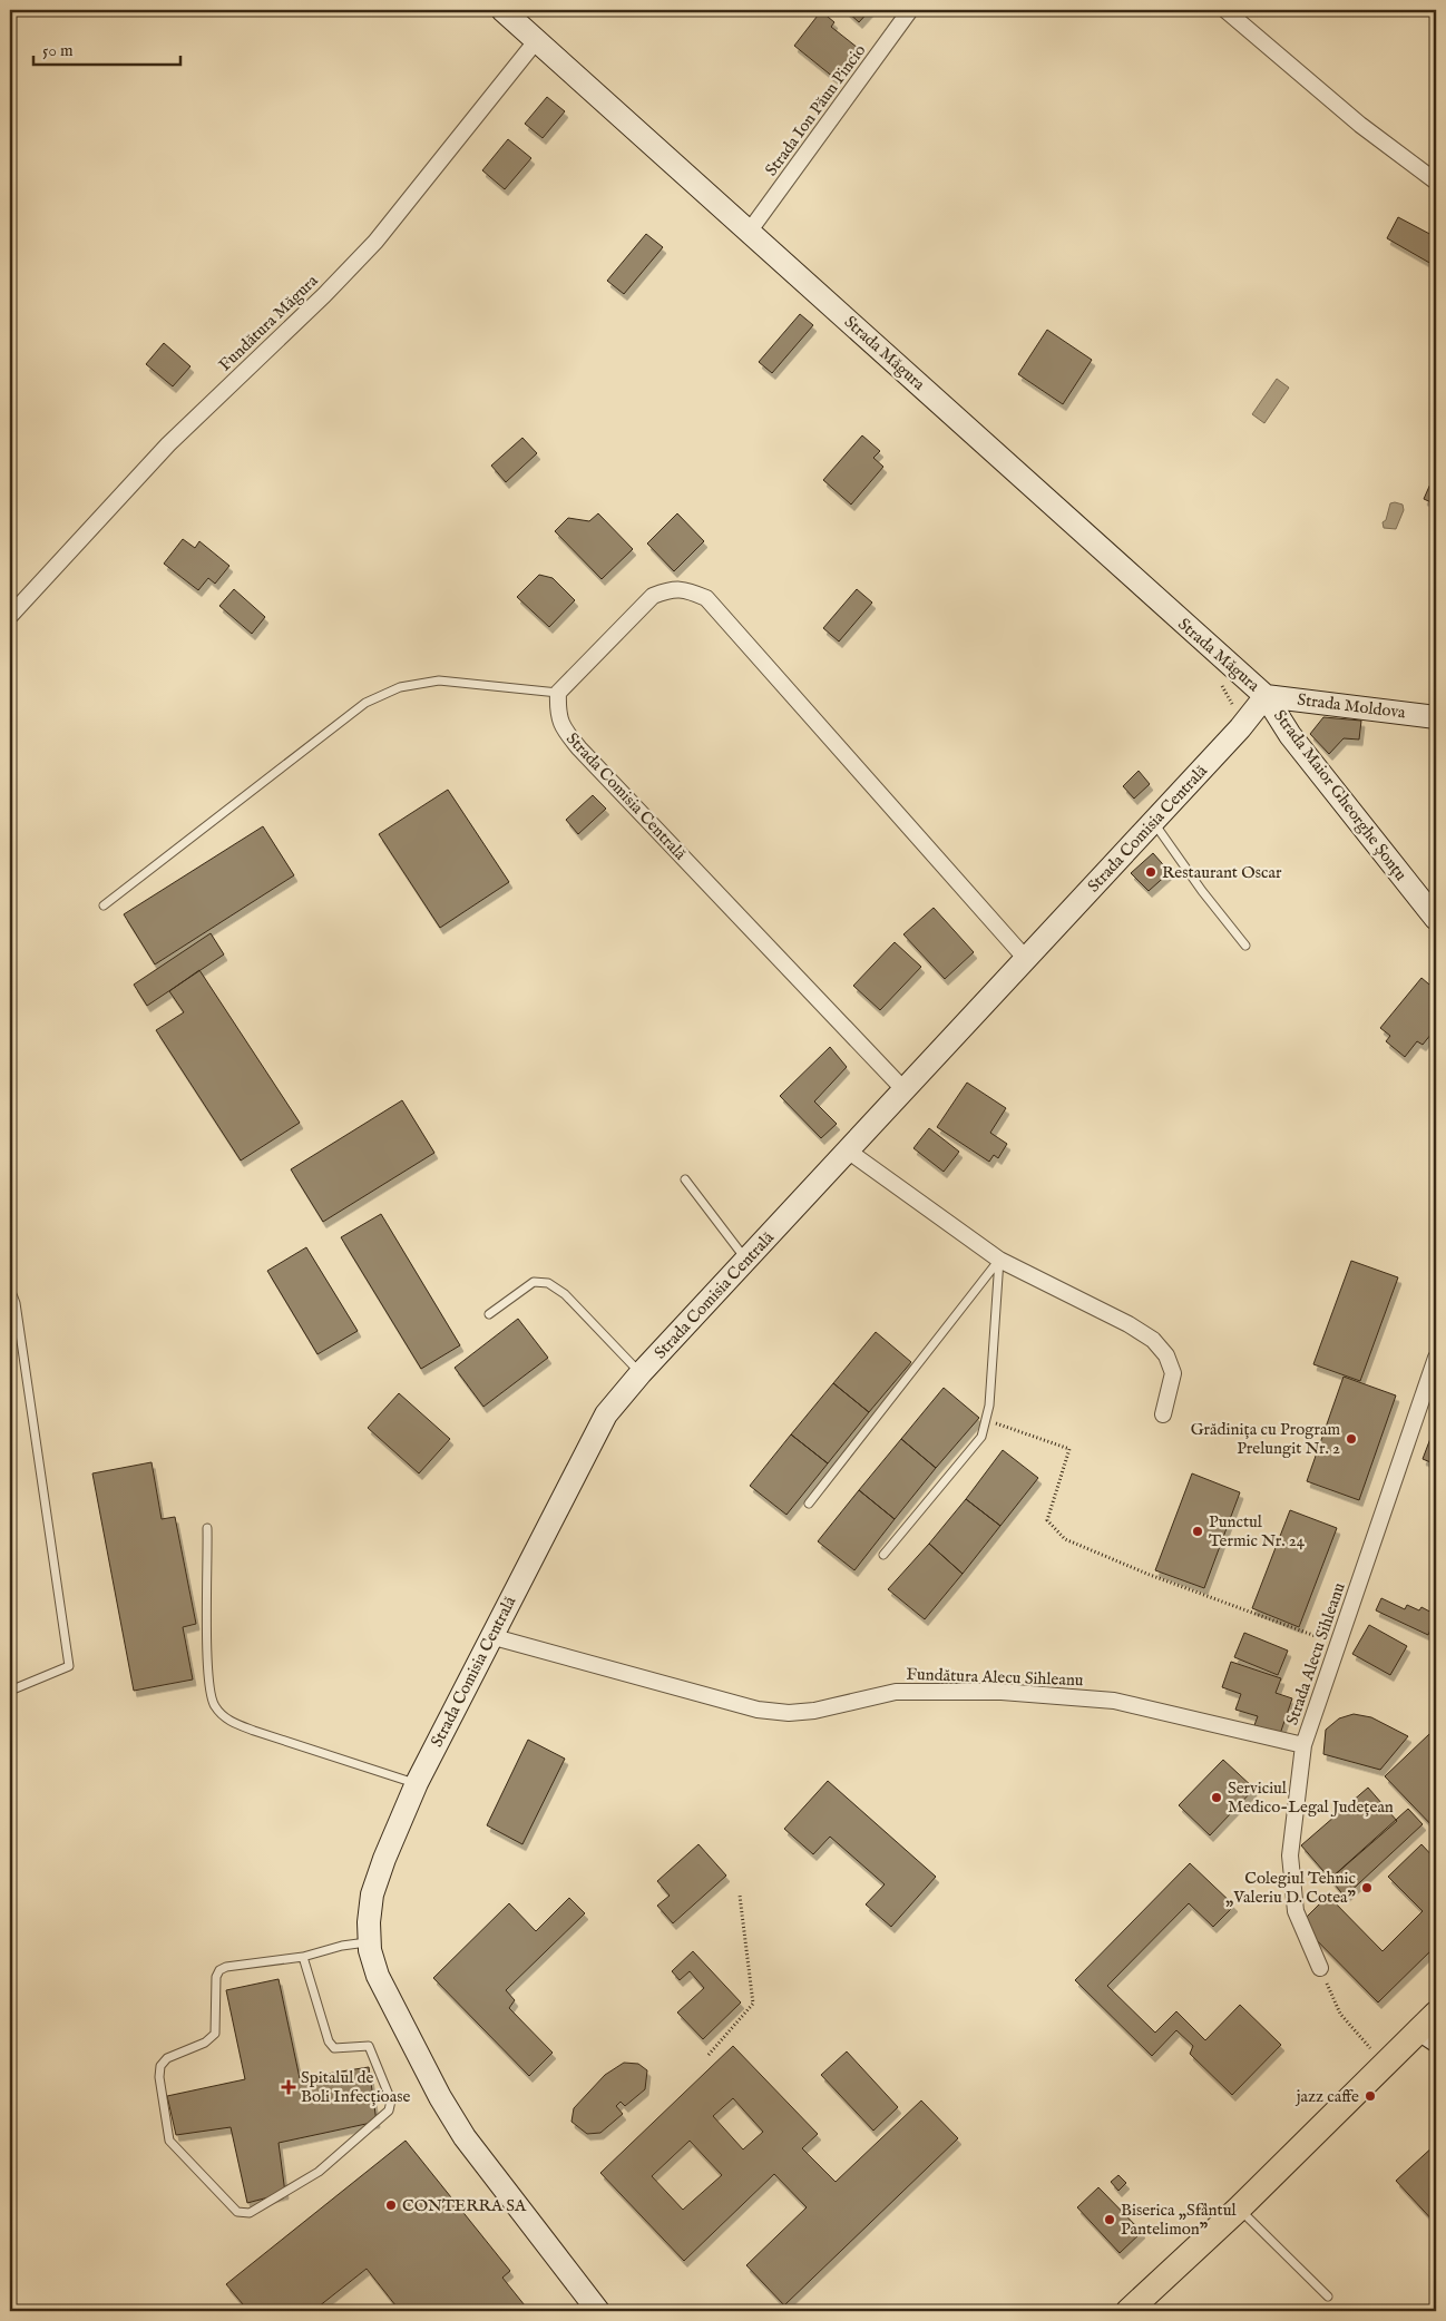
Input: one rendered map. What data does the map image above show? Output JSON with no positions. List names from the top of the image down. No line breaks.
{"streets":{"street":["Strada Ion Păun Pincio","Fundătura Măgura","Strada Măgura","Strada Moldova","Strada Maior Gheorghe Șonțu","Strada Comisia Centrală","Strada Alecu Sihleanu","Fundătura Alecu Sihleanu"]},"crossings":[["Strada Ion Păun Pincio","Strada Măgura"],["Fundătura Măgura","Strada Măgura"],["Strada Măgura","Strada Moldova"],["Strada Măgura","Strada Maior Gheorghe Șonțu"],["Strada Măgura","Strada Comisia Centrală"],["Strada Moldova","Strada Maior Gheorghe Șonțu"],["Strada Moldova","Strada Comisia Centrală"],["Strada Maior Gheorghe Șonțu","Strada Comisia Centrală"],["Strada Comisia Centrală","Fundătura Alecu Sihleanu"],["Strada Alecu Sihleanu","Fundătura Alecu Sihleanu"]],"places":{"other":["Restaurant Oscar","Grădinița cu Program Prelungit Nr. 2","Punctul Termic Nr. 24","Serviciul Medico-Legal Județean","Colegiul Tehnic „Valeriu D. Cotea\"","jazz caffe","CONTERRA SA","Biserica „Sfântul Pantelimon\""],"health":["Spitalul de Boli Infecțioase"]},"scale_bar":"50 m"}
